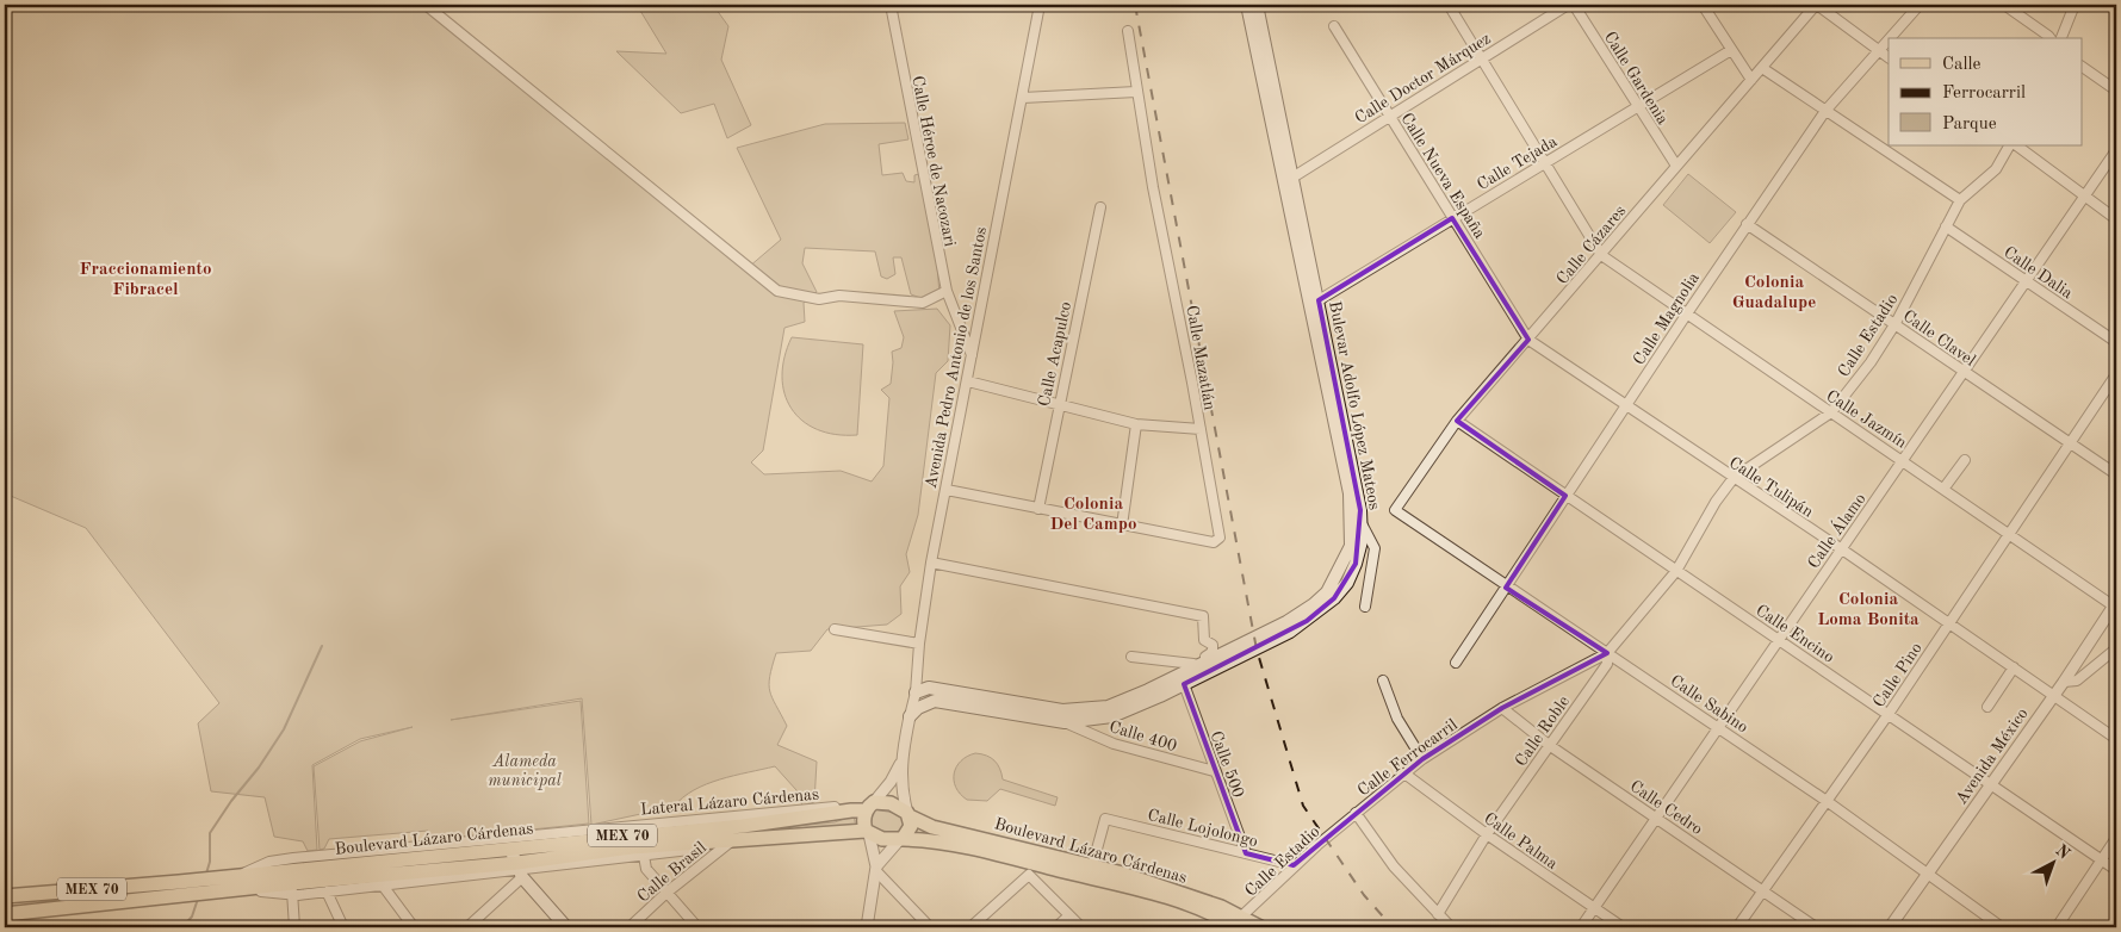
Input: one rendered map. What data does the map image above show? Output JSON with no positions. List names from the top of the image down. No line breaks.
{"streets":{"main road":["Bulevar Adolfo López Mateos","MEX 70","Boulevard Lázaro Cárdenas"],"street":["Calle Doctor Márquez","Calle Gardenia","Calle Héroe de Nacozari","Calle Tejada","Calle Nueva España","Calle Cázares","Calle Dalia","Calle Magnolia","Calle Estadio","Calle Clavel","Calle Acapulco","Avenida Pedro Antonio de los Santos","Calle Mazatlán","Calle Jazmín","Calle Tulipán","Calle Álamo","Calle Encino","Calle Pino","Calle Sabino","Calle Roble","Calle 400","Avenida México","Calle Ferrocarril","Calle 500","Lateral Lázaro Cárdenas","Calle Cedro","Calle Lojolongo","Calle Palma","Calle Brasil"]},"crossings":[["Calle Doctor Márquez","Calle Nueva España"],["Calle Doctor Márquez","Bulevar Adolfo López Mateos"],["Calle Gardenia","Calle Tejada"],["Calle Gardenia","Calle Cázares"],["Calle Héroe de Nacozari","Avenida Pedro Antonio de los Santos"],["Calle Tejada","Calle Nueva España"],["Calle Tejada","Bulevar Adolfo López Mateos"],["Calle Nueva España","Calle Cázares"],["Calle Nueva España","Calle Tulipán"],["Calle Cázares","Calle Jazmín"],["Calle Cázares","Calle Tulipán"],["Calle Cázares","Calle Encino"],["Calle Cázares","Calle Sabino"],["Calle Dalia","Calle Estadio"],["Calle Dalia","Calle Álamo"],["Calle Magnolia","Calle Clavel"],["Calle Magnolia","Calle Jazmín"],["Calle Magnolia","Calle Tulipán"],["Calle Magnolia","Calle Encino"],["Calle Magnolia","Calle Sabino"],["Calle Estadio","Calle Clavel"],["Calle Estadio","Calle Jazmín"],["Calle Estadio","Calle Tulipán"],["Calle Estadio","Calle Encino"],["Calle Estadio","Calle Roble"],["Calle Estadio","Calle Ferrocarril"],["Calle Estadio","Calle Lojolongo"],["Calle Estadio","Boulevard Lázaro Cárdenas"],["Calle Clavel","Calle Álamo"],["Calle Clavel","Calle Pino"],["Calle Acapulco","Calle Mazatlán"],["Avenida Pedro Antonio de los Santos","Calle Mazatlán"],["Avenida Pedro Antonio de los Santos","Bulevar Adolfo López Mateos"],["Bulevar Adolfo López Mateos","Calle 400"],["Bulevar Adolfo López Mateos","Calle 500"],["Calle Jazmín","Calle Álamo"],["Calle Jazmín","Calle Pino"],["Calle Jazmín","Avenida México"],["Calle Tulipán","Calle Álamo"],["Calle Tulipán","Calle Pino"],["Calle Tulipán","Avenida México"],["Calle Álamo","Calle Encino"],["Calle Álamo","Calle Sabino"],["Calle Álamo","Calle Cedro"],["Calle Álamo","Calle Palma"],["Calle Encino","Calle Pino"],["Calle Encino","Calle Roble"],["Calle Encino","Avenida México"],["Calle Pino","Calle Sabino"],["Calle Pino","Calle Cedro"],["Calle Sabino","Calle Roble"],["Calle Sabino","Avenida México"],["Calle Sabino","Calle Ferrocarril"],["Calle Roble","Calle Ferrocarril"],["Calle Roble","Calle Cedro"],["Calle Roble","Calle Palma"],["Calle 400","Calle 500"],["Calle Ferrocarril","Calle Cedro"],["Calle Ferrocarril","Calle Palma"],["Calle 500","Calle Lojolongo"],["Lateral Lázaro Cárdenas","MEX 70"],["Lateral Lázaro Cárdenas","Boulevard Lázaro Cárdenas"],["Calle Lojolongo","Boulevard Lázaro Cárdenas"],["MEX 70","Boulevard Lázaro Cárdenas"],["Boulevard Lázaro Cárdenas","Calle Brasil"]],"districts":["Fraccionamiento Fibracel","Colonia Guadalupe","Colonia Del Campo","Colonia Loma Bonita"],"parks":["Alameda municipal"],"legend":["Calle","Ferrocarril","Parque"],"north":"top right"}
